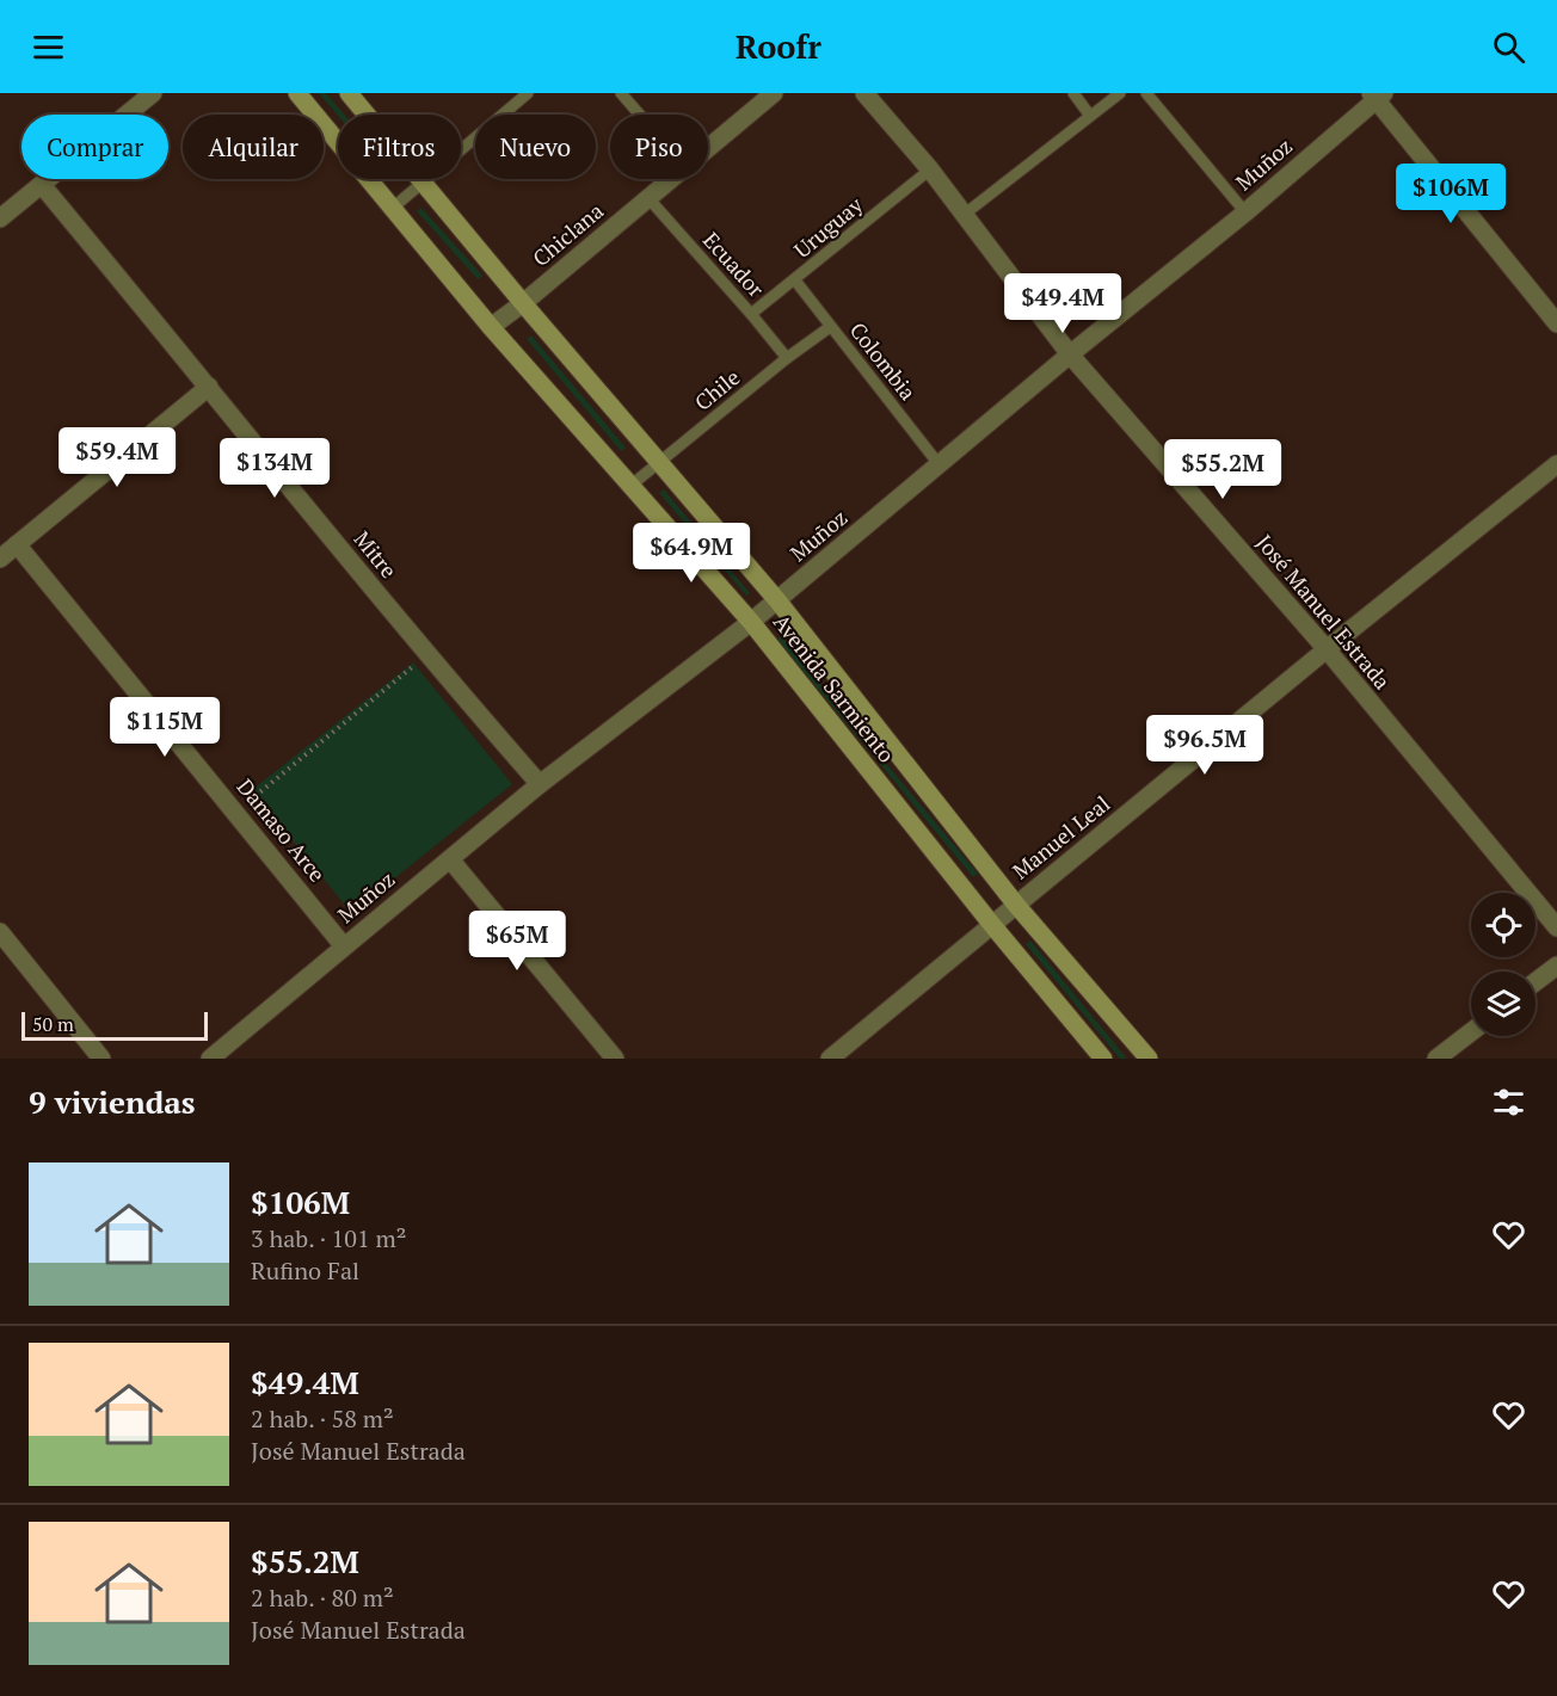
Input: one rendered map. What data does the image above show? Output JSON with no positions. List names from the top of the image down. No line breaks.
{"streets":{"main road":["Avenida Sarmiento"],"street":["Muñoz","Chiclana","Mitre","José Manuel Estrada","Damaso Arce","Manuel Leal"],"lane":["Uruguay","Ecuador","Colombia","Chile"]},"crossings":[["Muñoz","Colombia"],["Muñoz","Mitre"],["Muñoz","José Manuel Estrada"],["Muñoz","Avenida Sarmiento"],["Muñoz","Damaso Arce"],["Uruguay","Ecuador"],["Uruguay","Colombia"],["Uruguay","José Manuel Estrada"],["Chiclana","Ecuador"],["Chiclana","Avenida Sarmiento"],["Ecuador","Chile"],["Colombia","Chile"],["Chile","Avenida Sarmiento"],["José Manuel Estrada","Manuel Leal"],["Avenida Sarmiento","Manuel Leal"]],"scale_bar":"50 m","page":{"header":"Roofr","chip":["Comprar","Alquilar","Filtros","Nuevo","Piso"],"price":["$106M","$49.4M","$59.4M","$134M","$55.2M","$64.9M","$115M","$96.5M","$65M"],"scale":"50 m","heading":"9 viviendas","list":[{"name":"$106M","note":"3 hab. · 101 m² · Rufino Fal"},{"name":"$49.4M","note":"2 hab. · 58 m² · José Manuel Estrada"},{"name":"$55.2M","note":"2 hab. · 80 m² · José Manuel Estrada"}]}}
